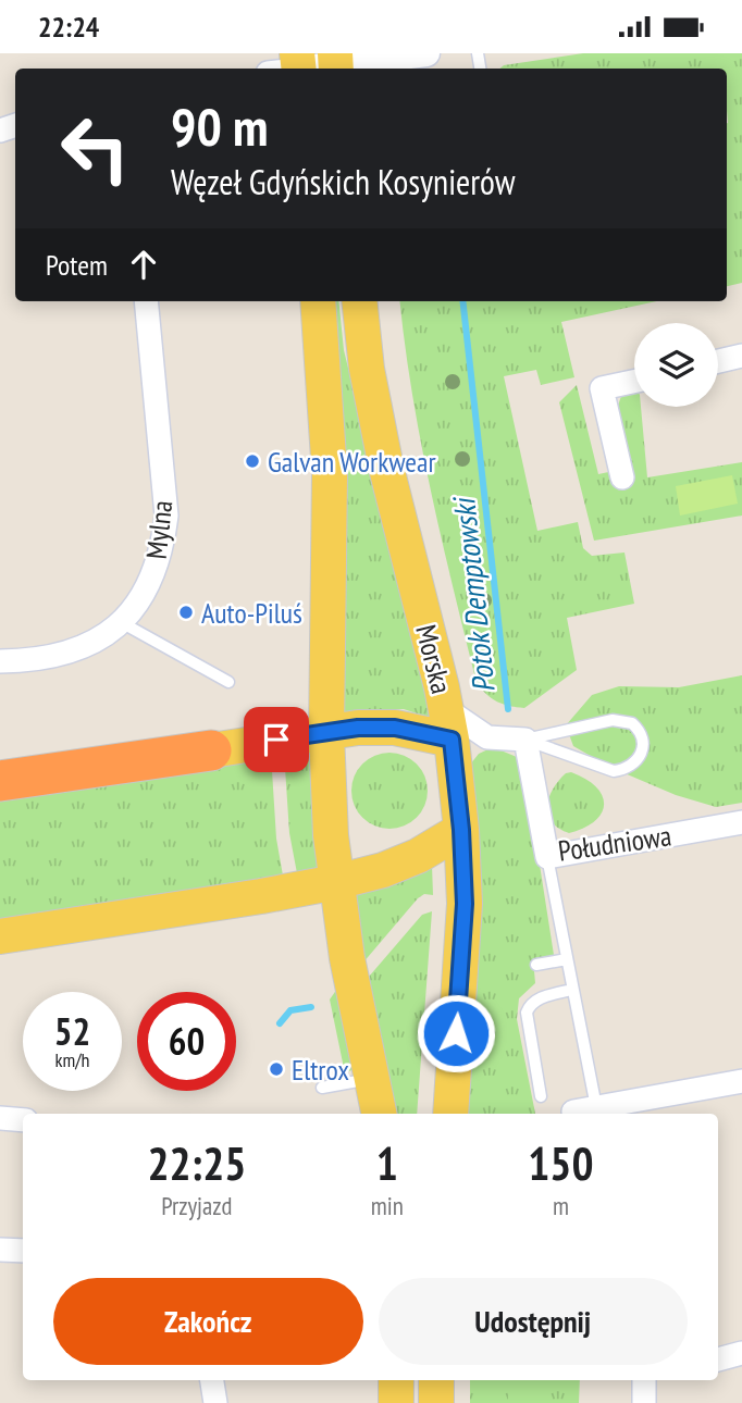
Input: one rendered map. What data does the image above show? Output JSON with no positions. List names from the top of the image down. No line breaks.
{"streets":{"main road":["Morska"],"street":["Mylna","Południowa"]},"water":["Potok Demptowski"],"places":["Galvan Workwear","Auto-Piluś","Eltrox"],"page":{"status":"22:24","turn":["90 m","Węzeł Gdyńskich Kosynierów"],"then":"Potem","speed":"52 km/h","limit":"60","eta":["22:25","Przyjazd","1","min","150","m"],"buttons":["Zakończ","Udostępnij"]}}
